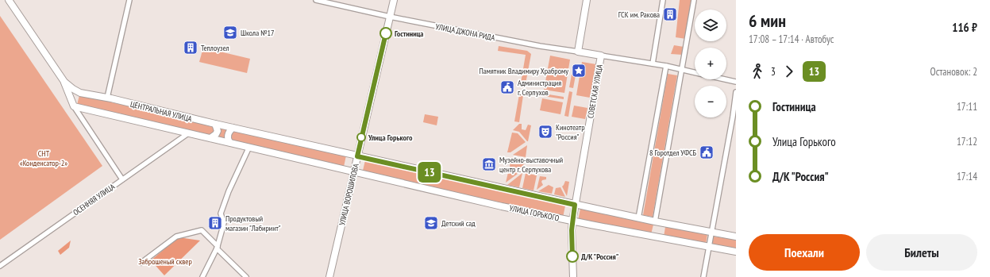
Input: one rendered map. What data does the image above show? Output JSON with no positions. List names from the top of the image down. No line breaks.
{"streets":{"street":["УЛИЦА ДЖОНА РИДА","СОВЕТСКАЯ УЛИЦА","ЦЕНТРАЛЬНАЯ УЛИЦА","УЛИЦА ВОРОШИЛОВА","ОСЕННЯЯ УЛИЦА","УЛИЦА ГОРЬКОГО"]},"crossings":[["УЛИЦА ДЖОНА РИДА","СОВЕТСКАЯ УЛИЦА"],["УЛИЦА ДЖОНА РИДА","УЛИЦА ВОРОШИЛОВА"],["СОВЕТСКАЯ УЛИЦА","УЛИЦА ГОРЬКОГО"],["ЦЕНТРАЛЬНАЯ УЛИЦА","УЛИЦА ВОРОШИЛОВА"],["ЦЕНТРАЛЬНАЯ УЛИЦА","ОСЕННЯЯ УЛИЦА"],["ЦЕНТРАЛЬНАЯ УЛИЦА","УЛИЦА ГОРЬКОГО"],["УЛИЦА ВОРОШИЛОВА","УЛИЦА ГОРЬКОГО"]],"parks":["СНТ «Конденсатор-2»","Заброшеный сквер"],"places":{"building":["ГСК им. Ракова","Теплоузел","Продуктовый магазин \"Лабиринт\""],"school or university":["Школа №17","Детский сад"],"other":["Гостиница","Улица Горького","Д/К \"Россия\""],"place":["Памятник Владимиру Храброму"],"public building":["Администрация г. Серпухов","8 Горотдел УФСБ"],"theatre":["Кинотеатр \"Россия\""],"museum":["Музейно-выставочный центр г. Серпухова"]},"lines":["bus line 13"],"page":{"on_map":"13","heading":["6 мин","17:08 – 17:14 · Автобус","116 ₽"],"map_buttons":["+","−"],"legs":["3","13","Остановок: 2"],"list":[{"name":"Гостиница","value":"17:11"},{"name":"Улица Горького","value":"17:12"},{"name":"Д/К \"Россия\"","value":"17:14"}],"buttons":["Поехали","Билеты"]}}
